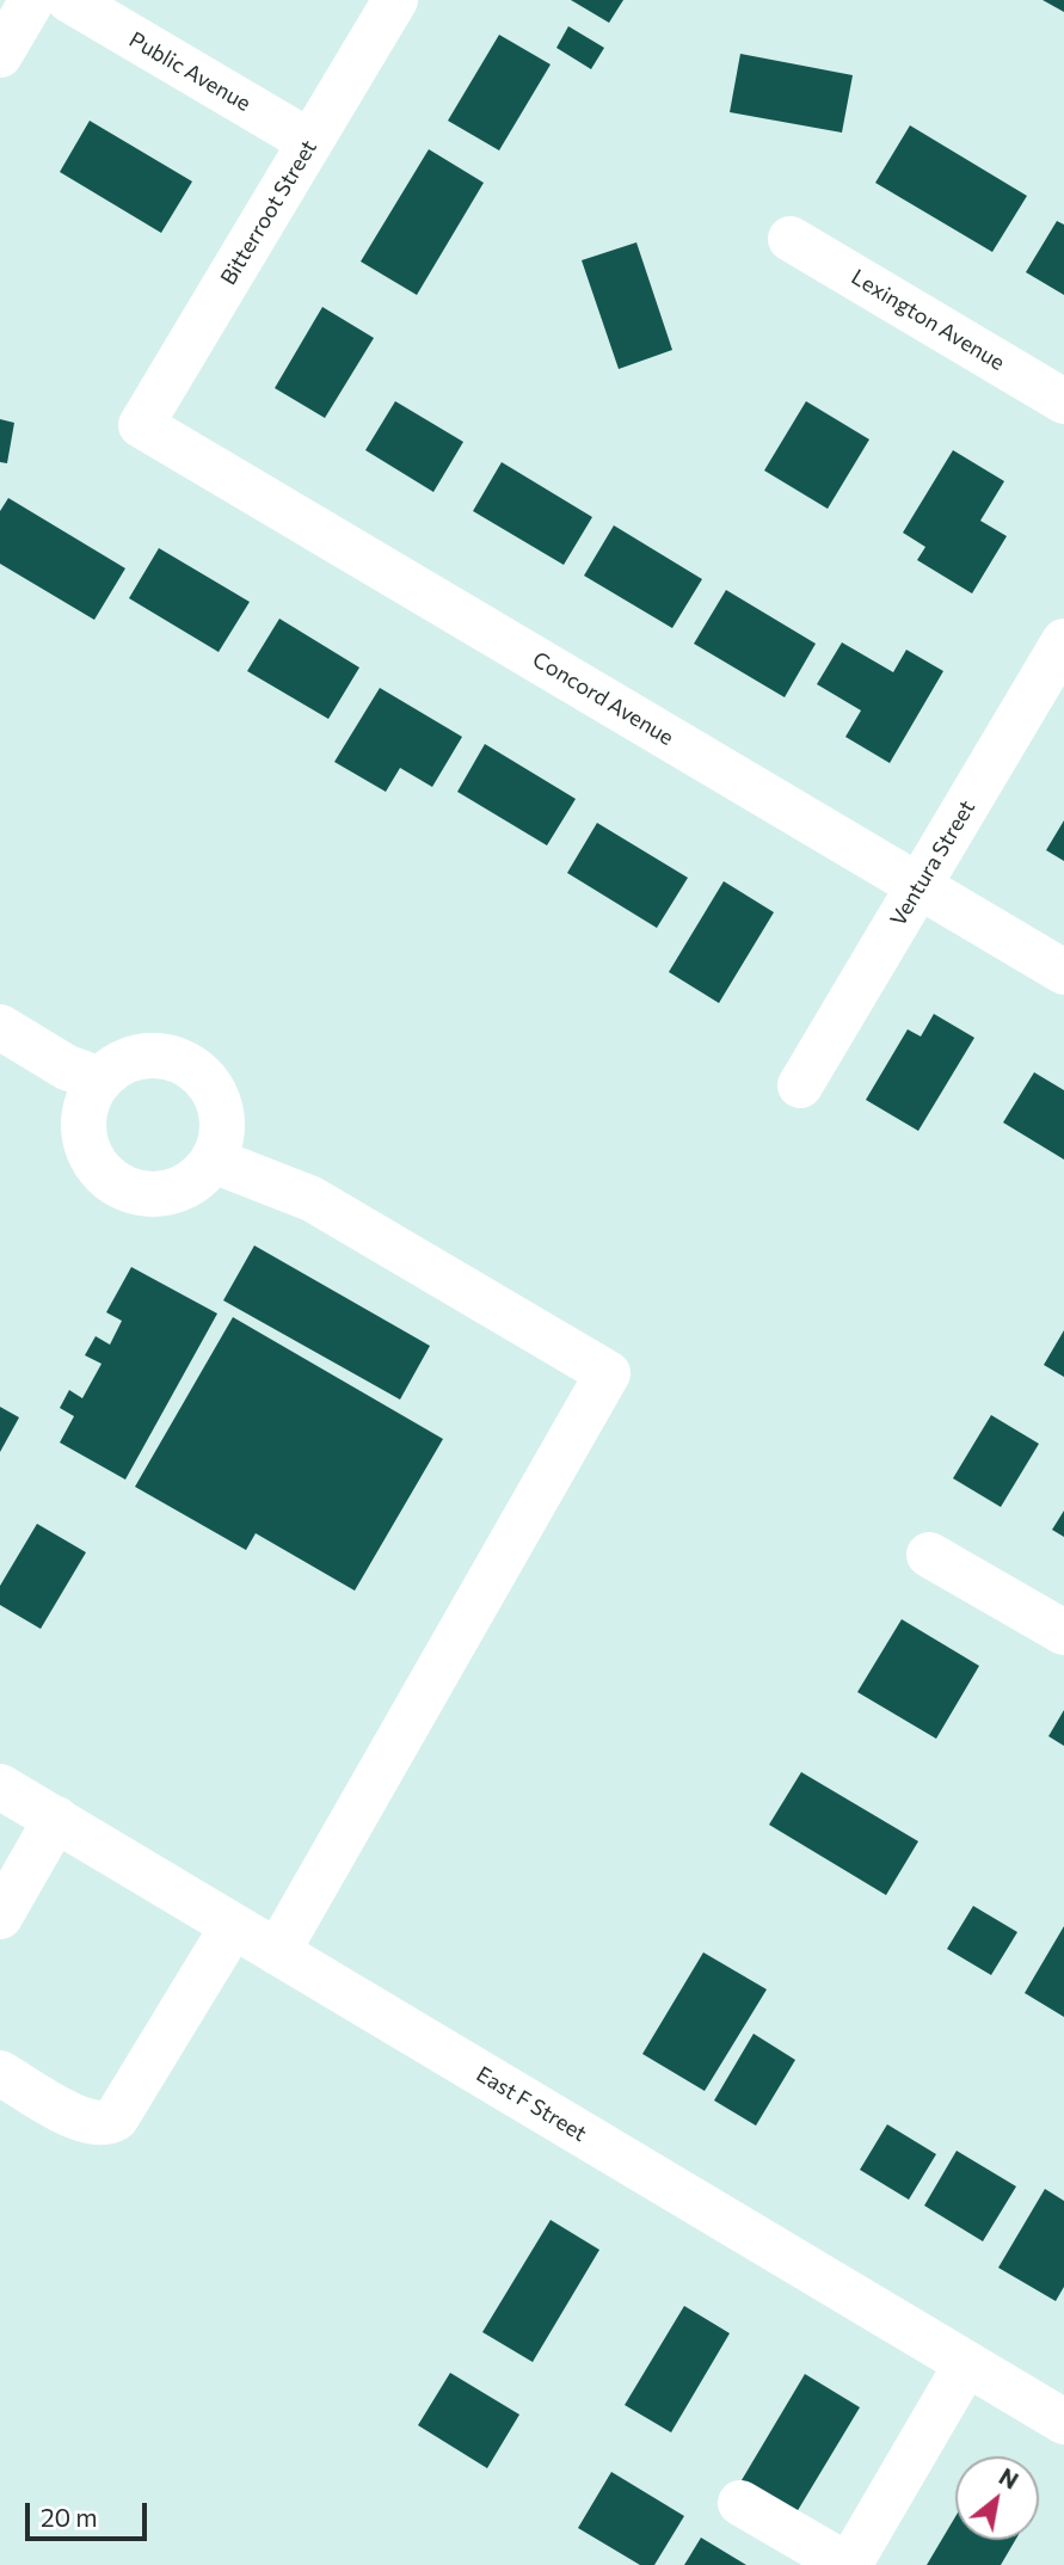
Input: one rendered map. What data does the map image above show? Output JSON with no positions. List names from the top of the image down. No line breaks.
{"streets":{"street":["Public Avenue","Bitterroot Street","Lexington Avenue","Concord Avenue","Ventura Street","East F Street"]},"crossings":[["Public Avenue","Bitterroot Street"],["Bitterroot Street","Concord Avenue"],["Concord Avenue","Ventura Street"]],"scale_bar":"20 m","north":"top right"}
